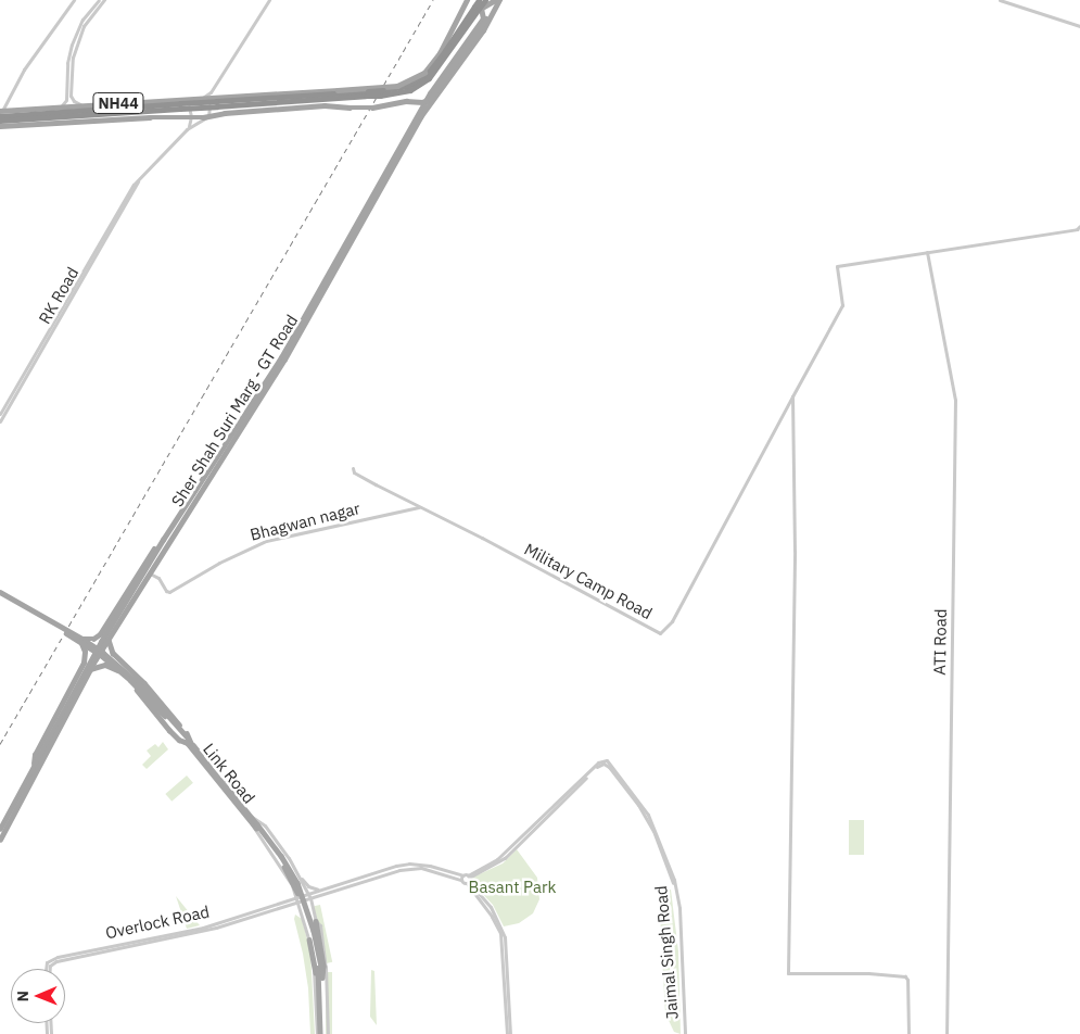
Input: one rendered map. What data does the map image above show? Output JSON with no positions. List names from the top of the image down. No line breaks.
{"streets":{"highway":["NH44"],"main road":["Sher Shah Suri Marg - GT Road","Link Road"],"street":["RK Road","Bhagwan nagar","Military Camp Road","ATI Road","Overlock Road","Jaimal Singh Road"]},"crossings":[["NH44","Sher Shah Suri Marg - GT Road"],["Sher Shah Suri Marg - GT Road","Bhagwan nagar"],["Bhagwan nagar","Military Camp Road"]],"parks":["Basant Park"],"north":"left"}
